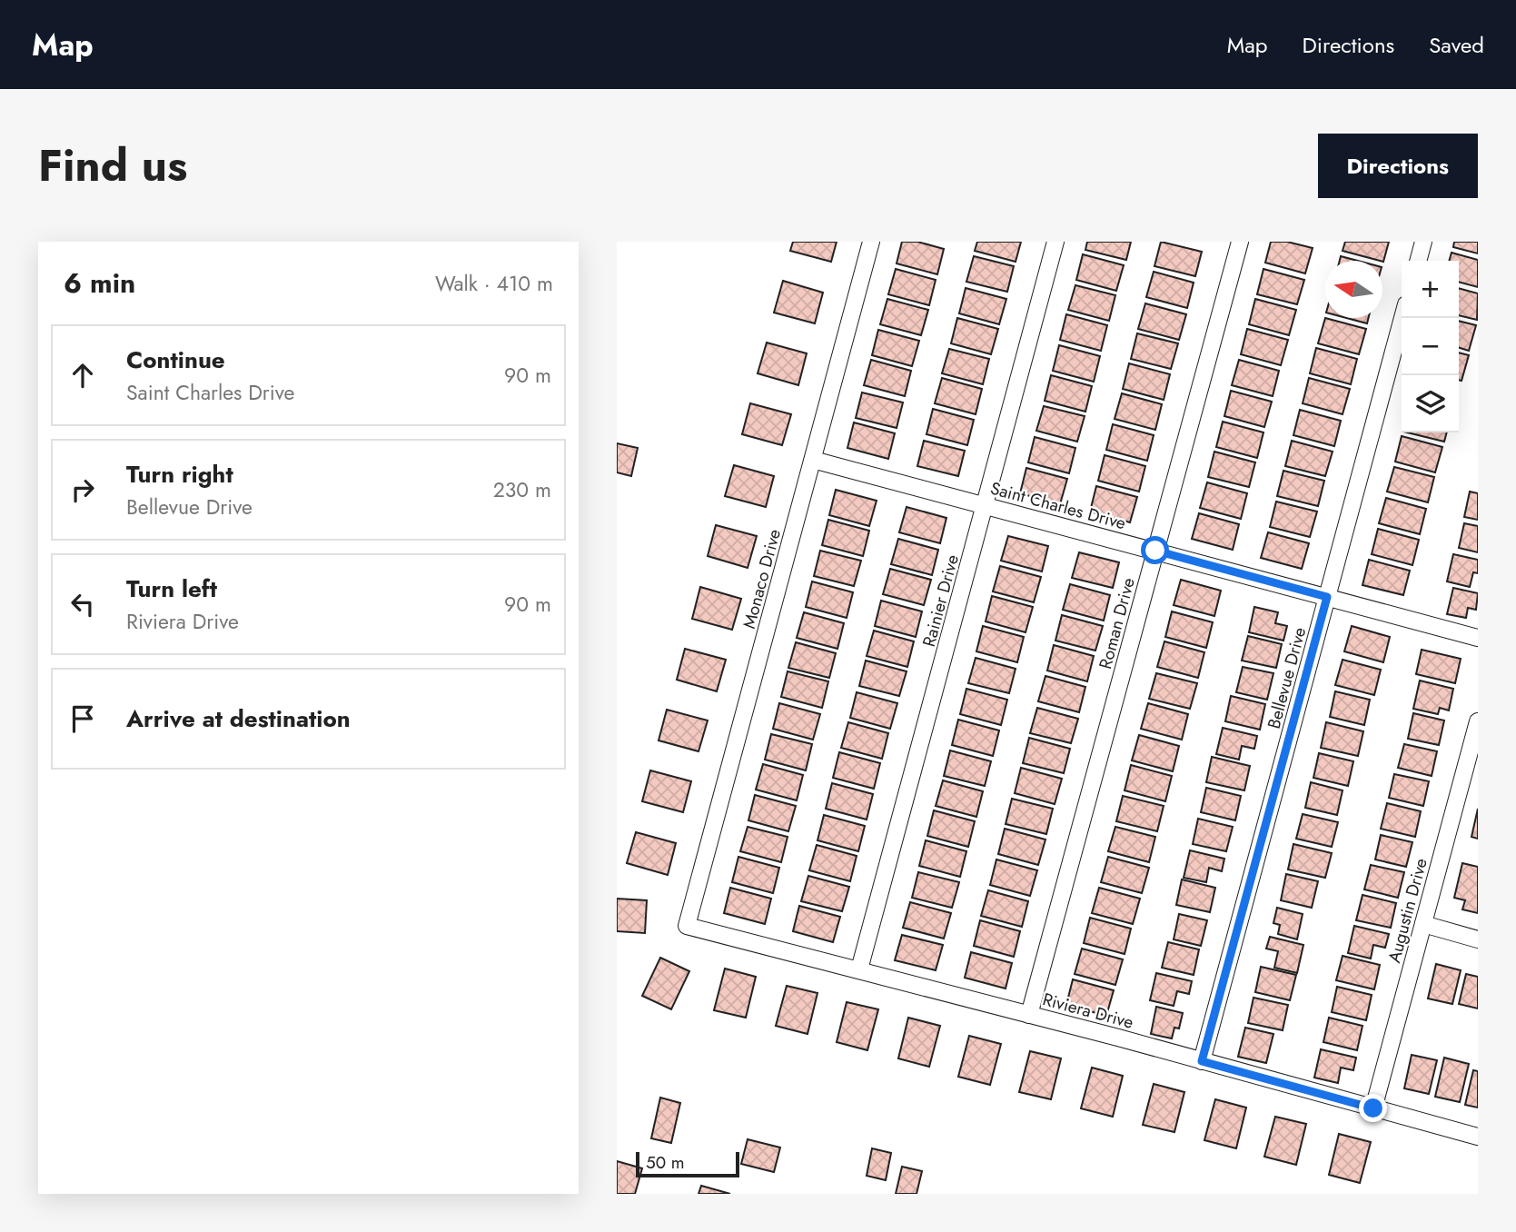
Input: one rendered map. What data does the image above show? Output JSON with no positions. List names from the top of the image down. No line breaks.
{"streets":{"street":["Saint Charles Drive","Monaco Drive","Rainier Drive","Roman Drive","Bellevue Drive","Augustin Drive","Riviera Drive"]},"crossings":[["Saint Charles Drive","Monaco Drive"],["Saint Charles Drive","Rainier Drive"],["Saint Charles Drive","Roman Drive"],["Saint Charles Drive","Bellevue Drive"],["Monaco Drive","Riviera Drive"],["Rainier Drive","Riviera Drive"],["Roman Drive","Riviera Drive"],["Bellevue Drive","Riviera Drive"],["Augustin Drive","Riviera Drive"]],"scale_bar":"50 m","north":"left","page":{"header":"Map","nav":["Map","Directions","Saved"],"title":"Find us","buttons":"Directions","heading":["6 min","Walk · 410 m"],"map_buttons":["+","−"],"list":[["Continue","Saint Charles Drive","90 m"],["Turn right","Bellevue Drive","230 m"],["Turn left","Riviera Drive","90 m"],"Arrive at destination"],"scale":"50 m"}}
